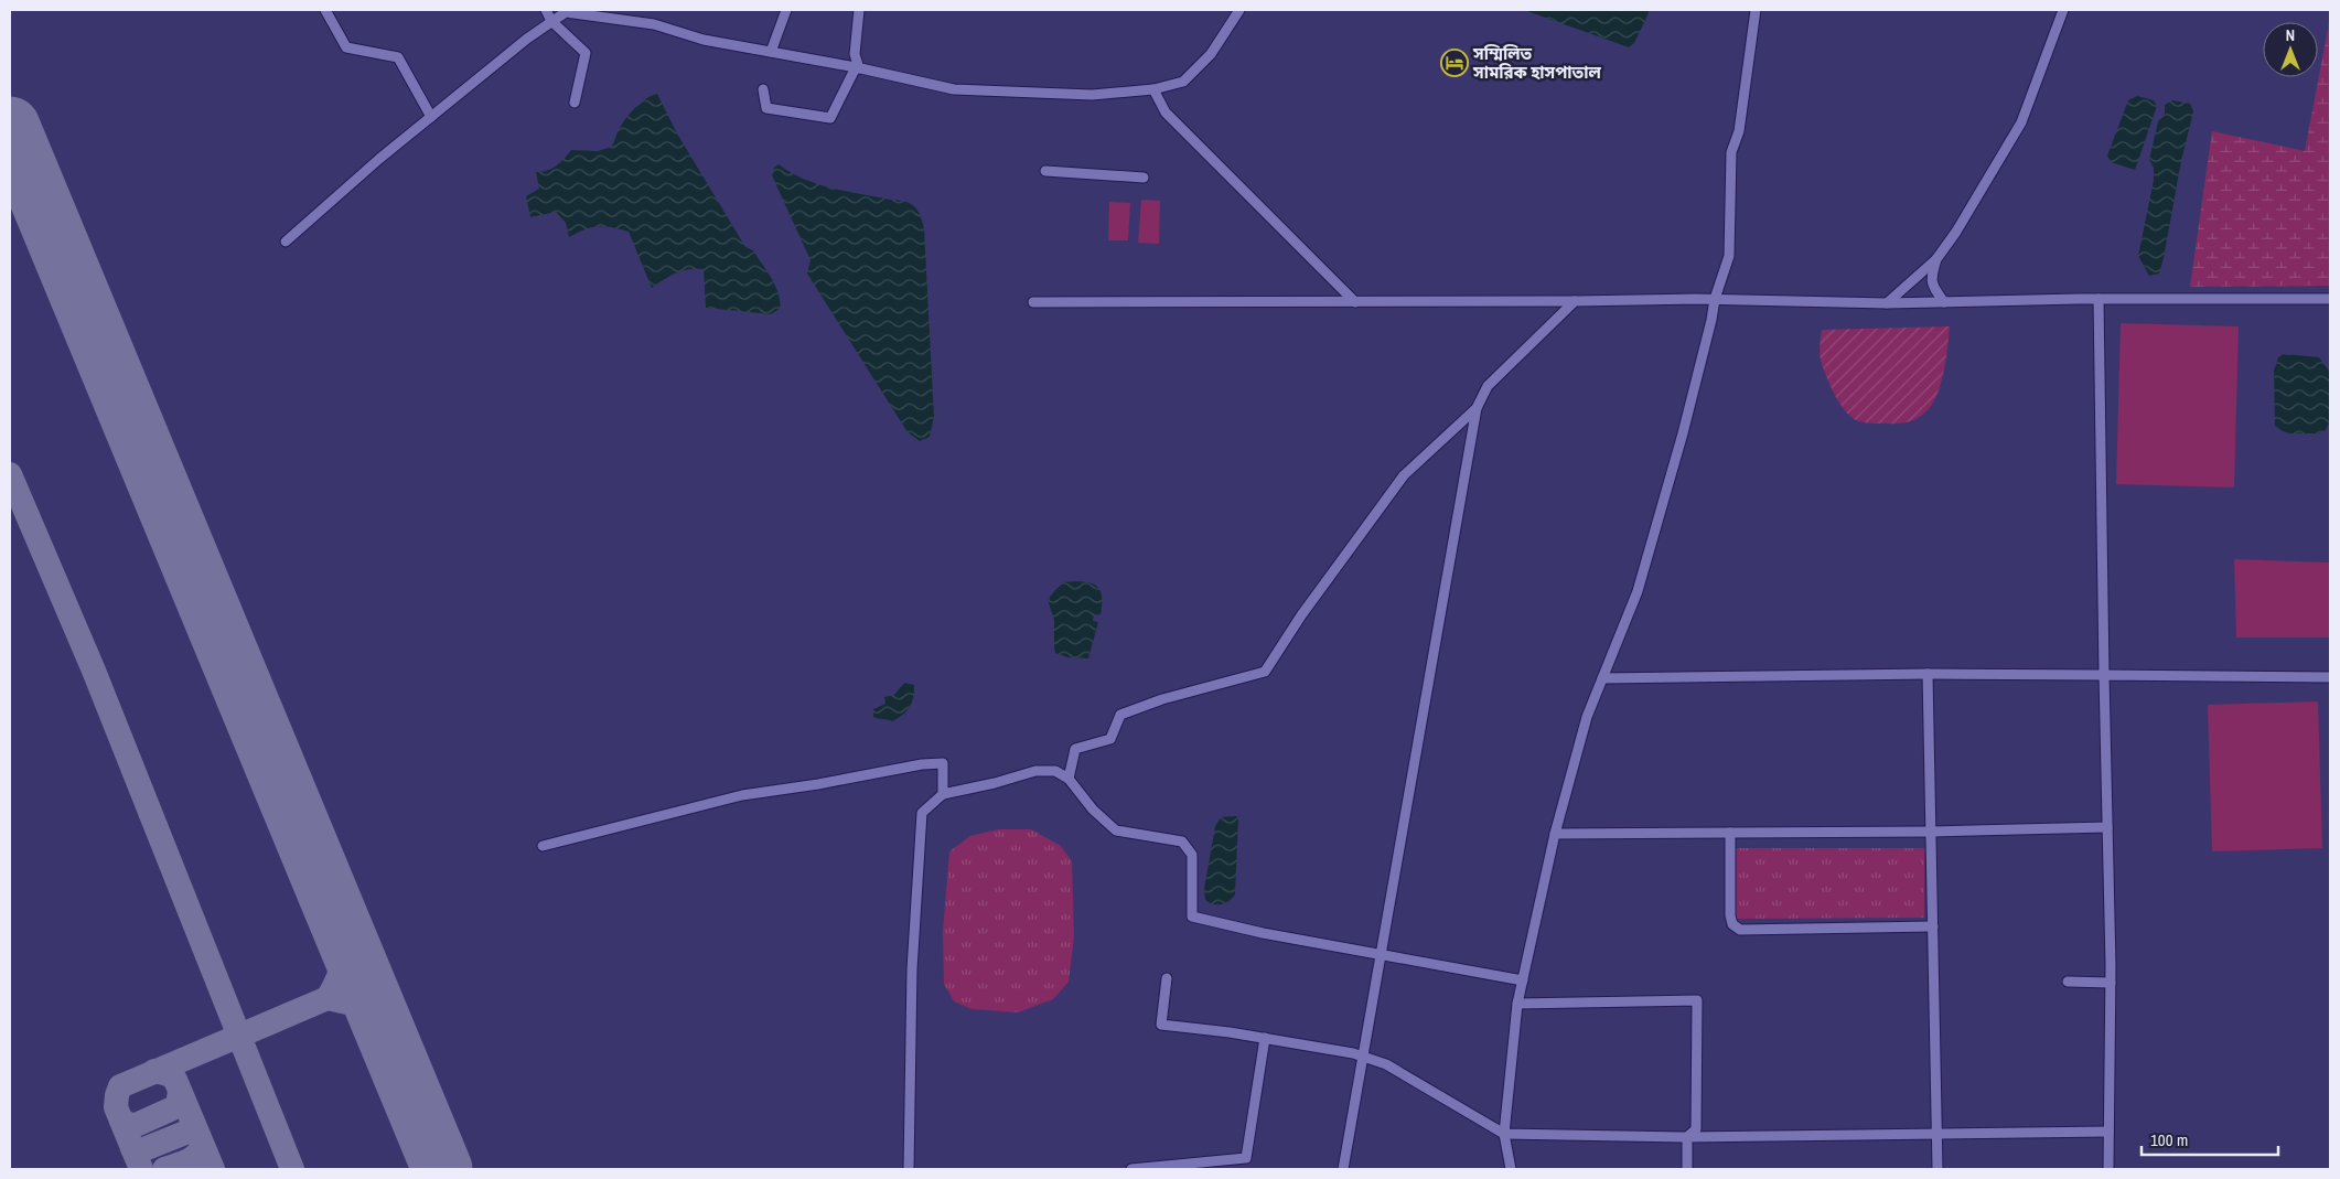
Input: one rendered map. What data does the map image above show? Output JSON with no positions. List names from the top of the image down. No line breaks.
{"places":{"hotel":["সম্মিলিত সামরিক হাসপাতাল"]},"scale_bar":"100 m","north":"top"}
